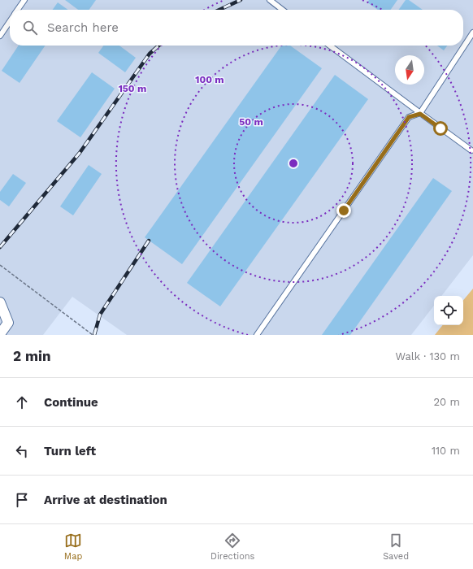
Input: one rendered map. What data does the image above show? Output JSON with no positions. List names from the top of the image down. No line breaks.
{"north":"bottom","page":{"search":"Search here","heading":["2 min","Walk · 130 m"],"list":[["Continue","20 m"],["Turn left","110 m"],"Arrive at destination"],"nav":["Map","Directions","Saved"]},"rings":["100 m","150 m","50 m"]}
